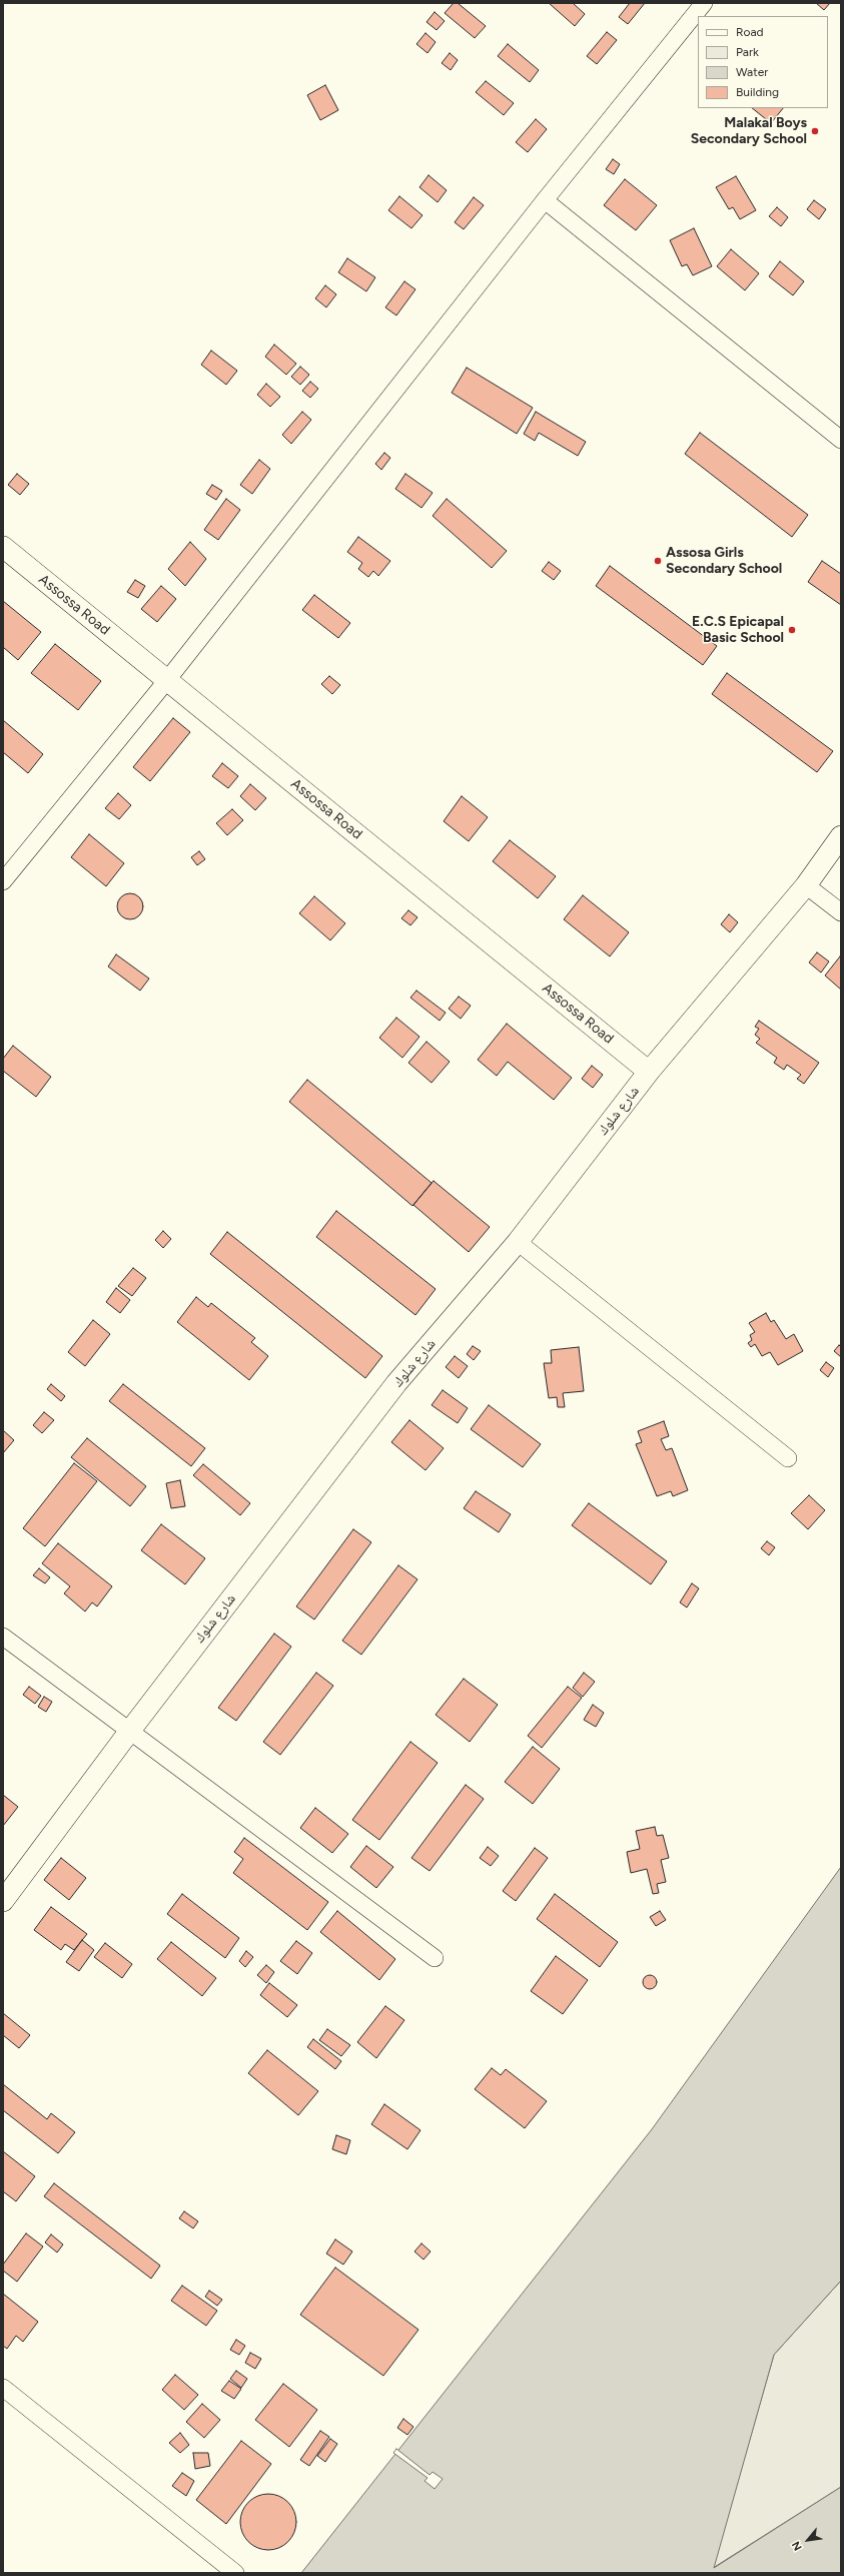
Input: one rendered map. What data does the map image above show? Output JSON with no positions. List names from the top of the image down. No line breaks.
{"streets":{"street":["Assossa Road","شارع شلوك"]},"crossings":[["Assossa Road","شارع شلوك"]],"places":["Malakal Boys Secondary School","Assosa Girls Secondary School","E.C.S Epicapal Basic School"],"legend":["Road","Park","Water","Building"],"north":"bottom left"}
